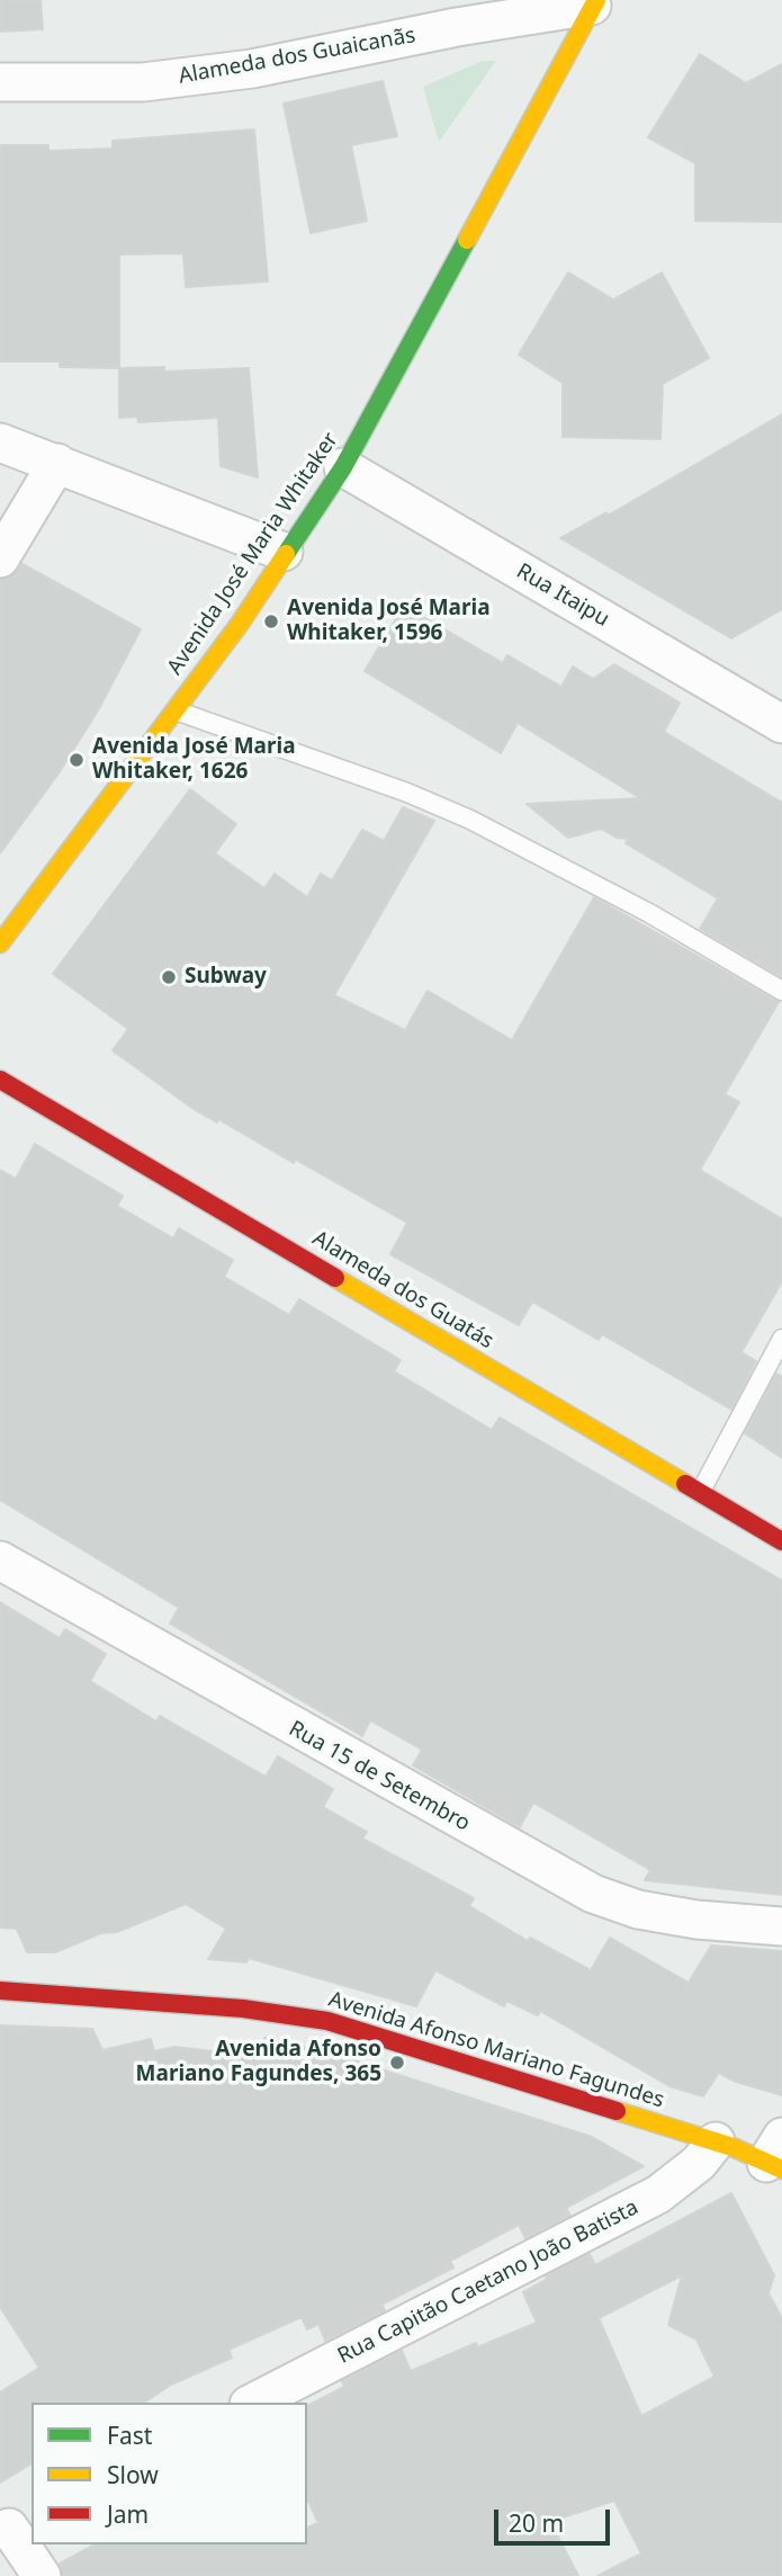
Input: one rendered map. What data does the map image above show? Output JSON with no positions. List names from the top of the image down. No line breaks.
{"streets":{"street":["Alameda dos Guaicanãs","Avenida José Maria Whitaker","Rua Itaipu","Alameda dos Guatás","Rua 15 de Setembro","Avenida Afonso Mariano Fagundes","Rua Capitão Caetano João Batista"]},"crossings":[["Alameda dos Guaicanãs","Avenida José Maria Whitaker"],["Avenida José Maria Whitaker","Rua Itaipu"],["Avenida Afonso Mariano Fagundes","Rua Capitão Caetano João Batista"]],"places":["Avenida José Maria Whitaker, 1596","Avenida José Maria Whitaker, 1626","Subway","Avenida Afonso Mariano Fagundes, 365"],"legend":["Fast","Slow","Jam"],"scale_bar":"20 m"}
